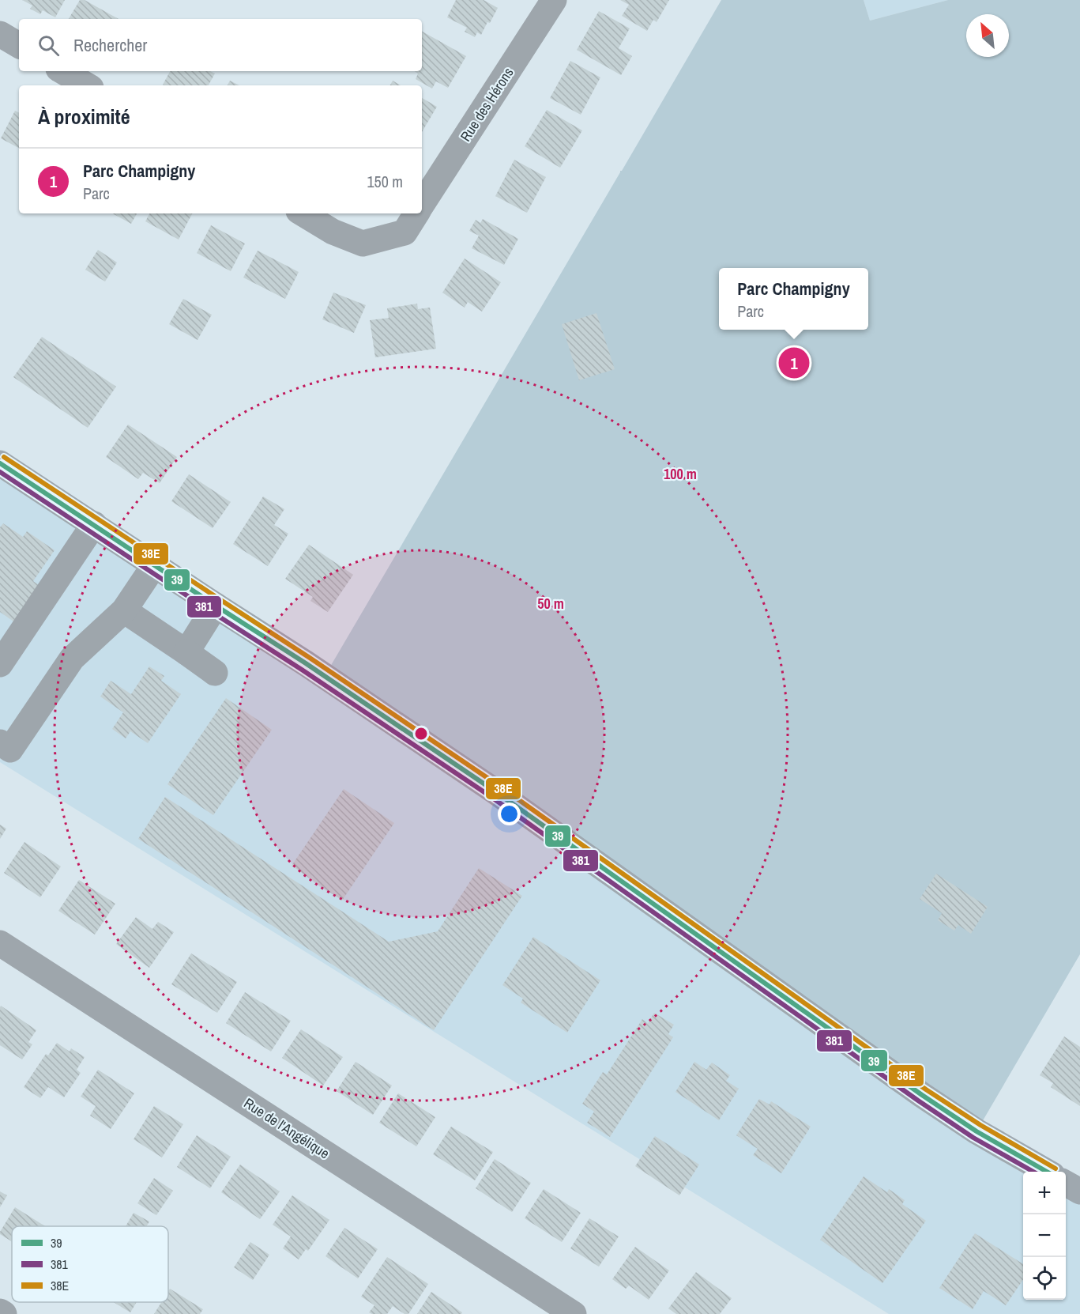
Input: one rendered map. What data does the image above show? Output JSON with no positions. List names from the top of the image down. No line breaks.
{"streets":{"street":["Rue des Hérons","Rue de l'Angélique"]},"lines":["transit line 38E","transit line 39","transit line 381"],"legend":["39","381","38E"],"north":"top left","page":{"search":"Rechercher","heading":"À proximité","list":[{"mark":"1","name":"Parc Champigny","note":"Parc","value":"150 m"}],"popup":["Parc Champigny","Parc"],"pins":"1","map_buttons":["+","−"]},"rings":["100 m","50 m"]}
